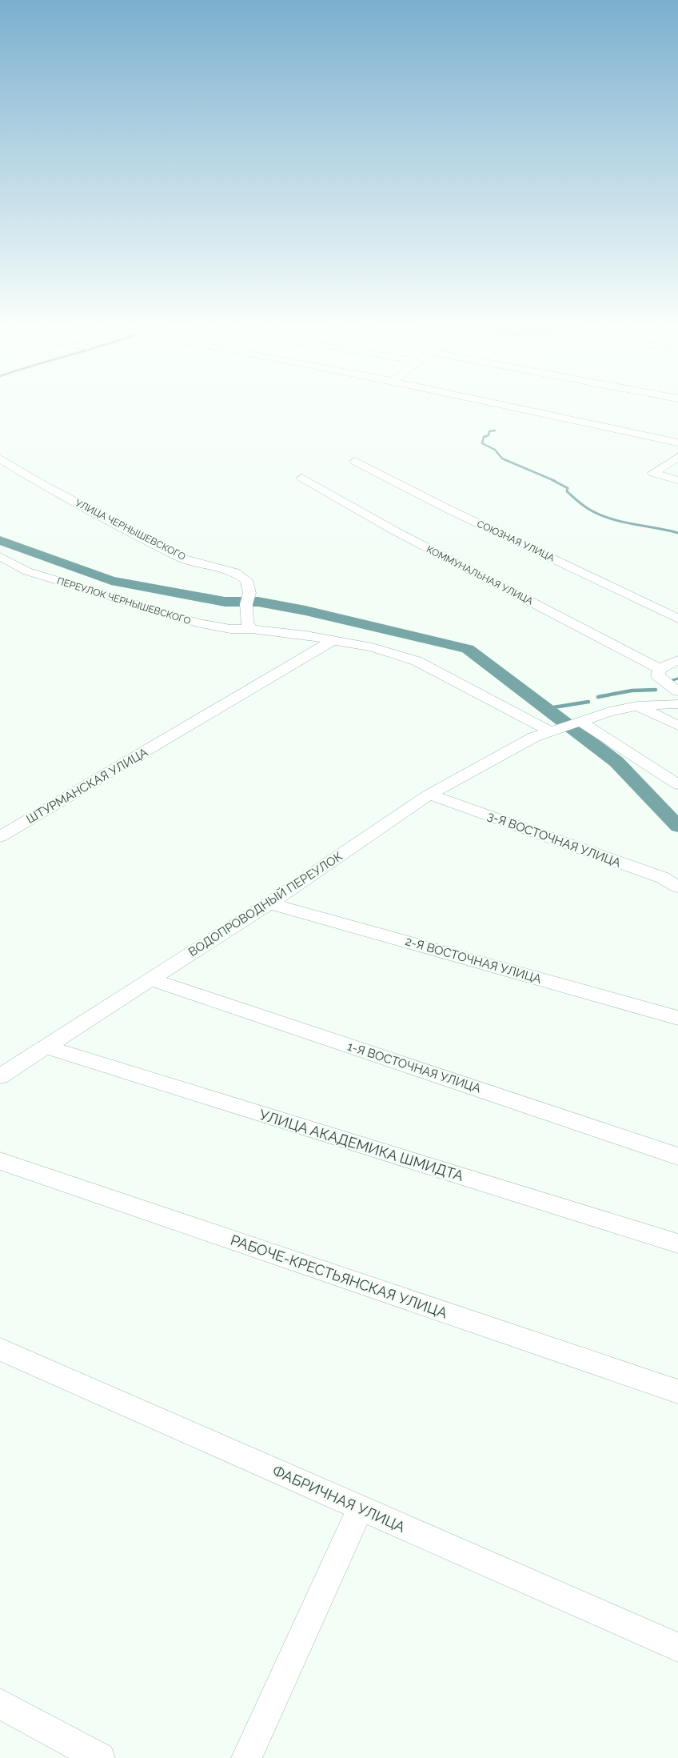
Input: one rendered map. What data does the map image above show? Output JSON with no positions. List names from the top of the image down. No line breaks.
{"streets":{"street":["УЛИЦА ЧЕРНЫШЕВСКОГО","СОЮЗНАЯ УЛИЦА","КОММУНАЛЬНАЯ УЛИЦА","ПЕРЕУЛОК ЧЕРНЫШЕВСКОГО","ШТУРМАНСКАЯ УЛИЦА","3-Я ВОСТОЧНАЯ УЛИЦА","ВОДОПРОВОДНЫЙ ПЕРЕУЛОК","2-Я ВОСТОЧНАЯ УЛИЦА","1-Я ВОСТОЧНАЯ УЛИЦА","УЛИЦА АКАДЕМИКА ШМИДТА","РАБОЧЕ-КРЕСТЬЯНСКАЯ УЛИЦА","ФАБРИЧНАЯ УЛИЦА"]},"crossings":[["УЛИЦА ЧЕРНЫШЕВСКОГО","ПЕРЕУЛОК ЧЕРНЫШЕВСКОГО"],["ПЕРЕУЛОК ЧЕРНЫШЕВСКОГО","ШТУРМАНСКАЯ УЛИЦА"],["ПЕРЕУЛОК ЧЕРНЫШЕВСКОГО","ВОДОПРОВОДНЫЙ ПЕРЕУЛОК"],["3-Я ВОСТОЧНАЯ УЛИЦА","ВОДОПРОВОДНЫЙ ПЕРЕУЛОК"],["ВОДОПРОВОДНЫЙ ПЕРЕУЛОК","2-Я ВОСТОЧНАЯ УЛИЦА"],["ВОДОПРОВОДНЫЙ ПЕРЕУЛОК","1-Я ВОСТОЧНАЯ УЛИЦА"],["ВОДОПРОВОДНЫЙ ПЕРЕУЛОК","УЛИЦА АКАДЕМИКА ШМИДТА"]]}
